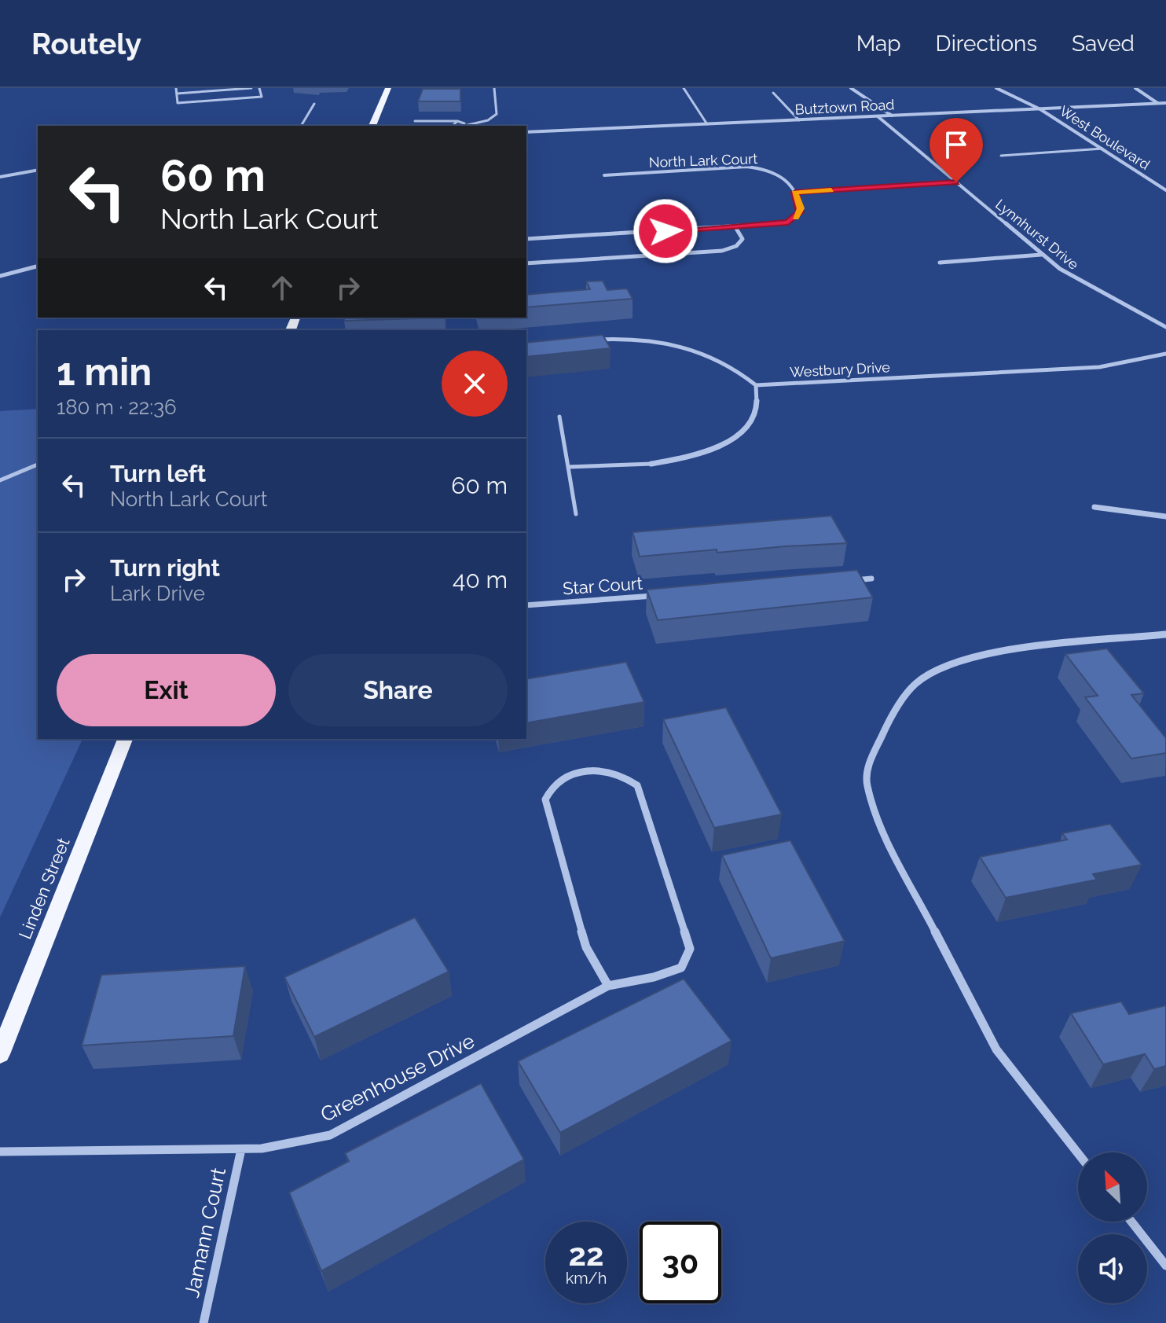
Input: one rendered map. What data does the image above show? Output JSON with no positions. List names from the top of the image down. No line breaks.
{"streets":{"main road":["Linden Street"],"street":["Butztown Road","West Boulevard","North Lark Court","Lynnhurst Drive","Westbury Drive","Star Court","Greenhouse Drive","Jamann Court"]},"crossings":[["Butztown Road","West Boulevard"],["Butztown Road","Lynnhurst Drive"],["Greenhouse Drive","Jamann Court"]],"north":"top left","page":{"header":"Routely","nav":["Map","Directions","Saved"],"turn":["60 m","North Lark Court"],"heading":["1 min","180 m · 22:36"],"list":[{"name":"Turn left","note":"North Lark Court","value":"60 m"},{"name":"Turn right","note":"Lark Drive","value":"40 m"}],"buttons":["Exit","Share"],"speed":"22 km/h","limit":"30"}}
